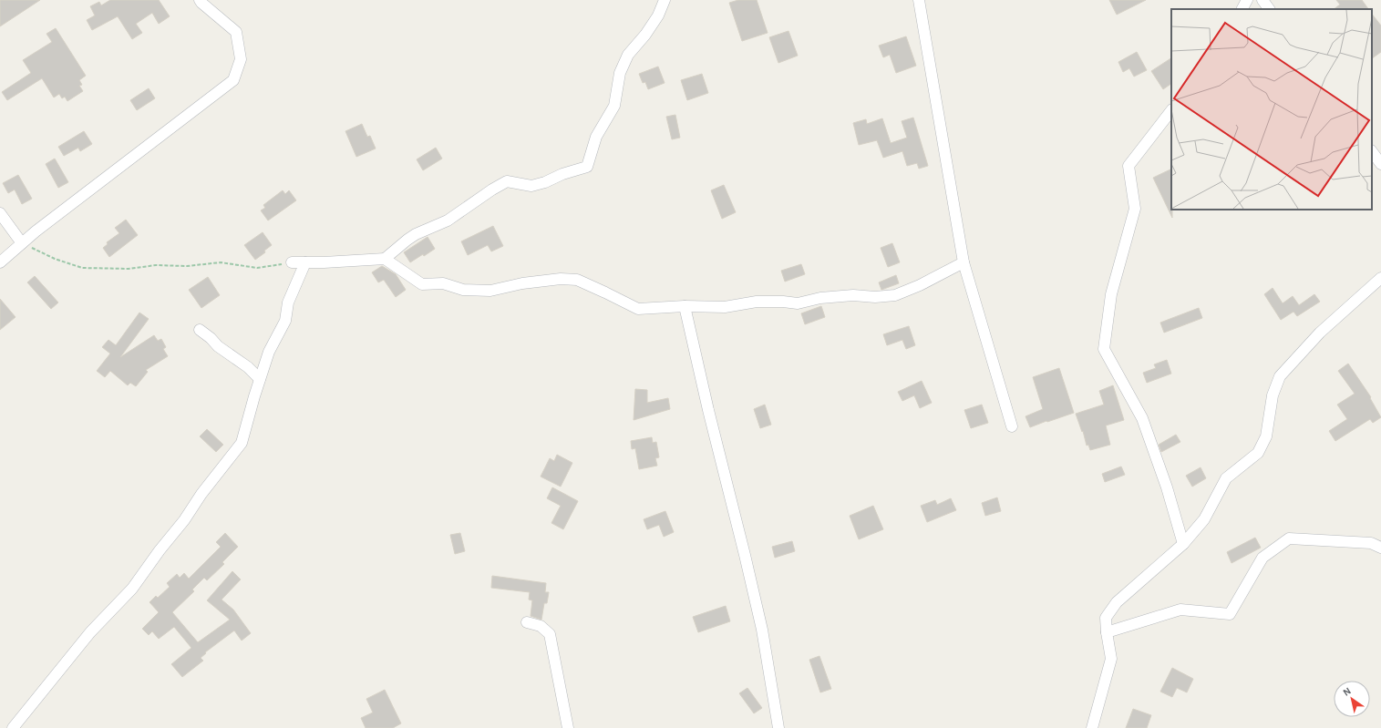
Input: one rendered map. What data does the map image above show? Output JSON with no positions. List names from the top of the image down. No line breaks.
{"north":"top left"}
